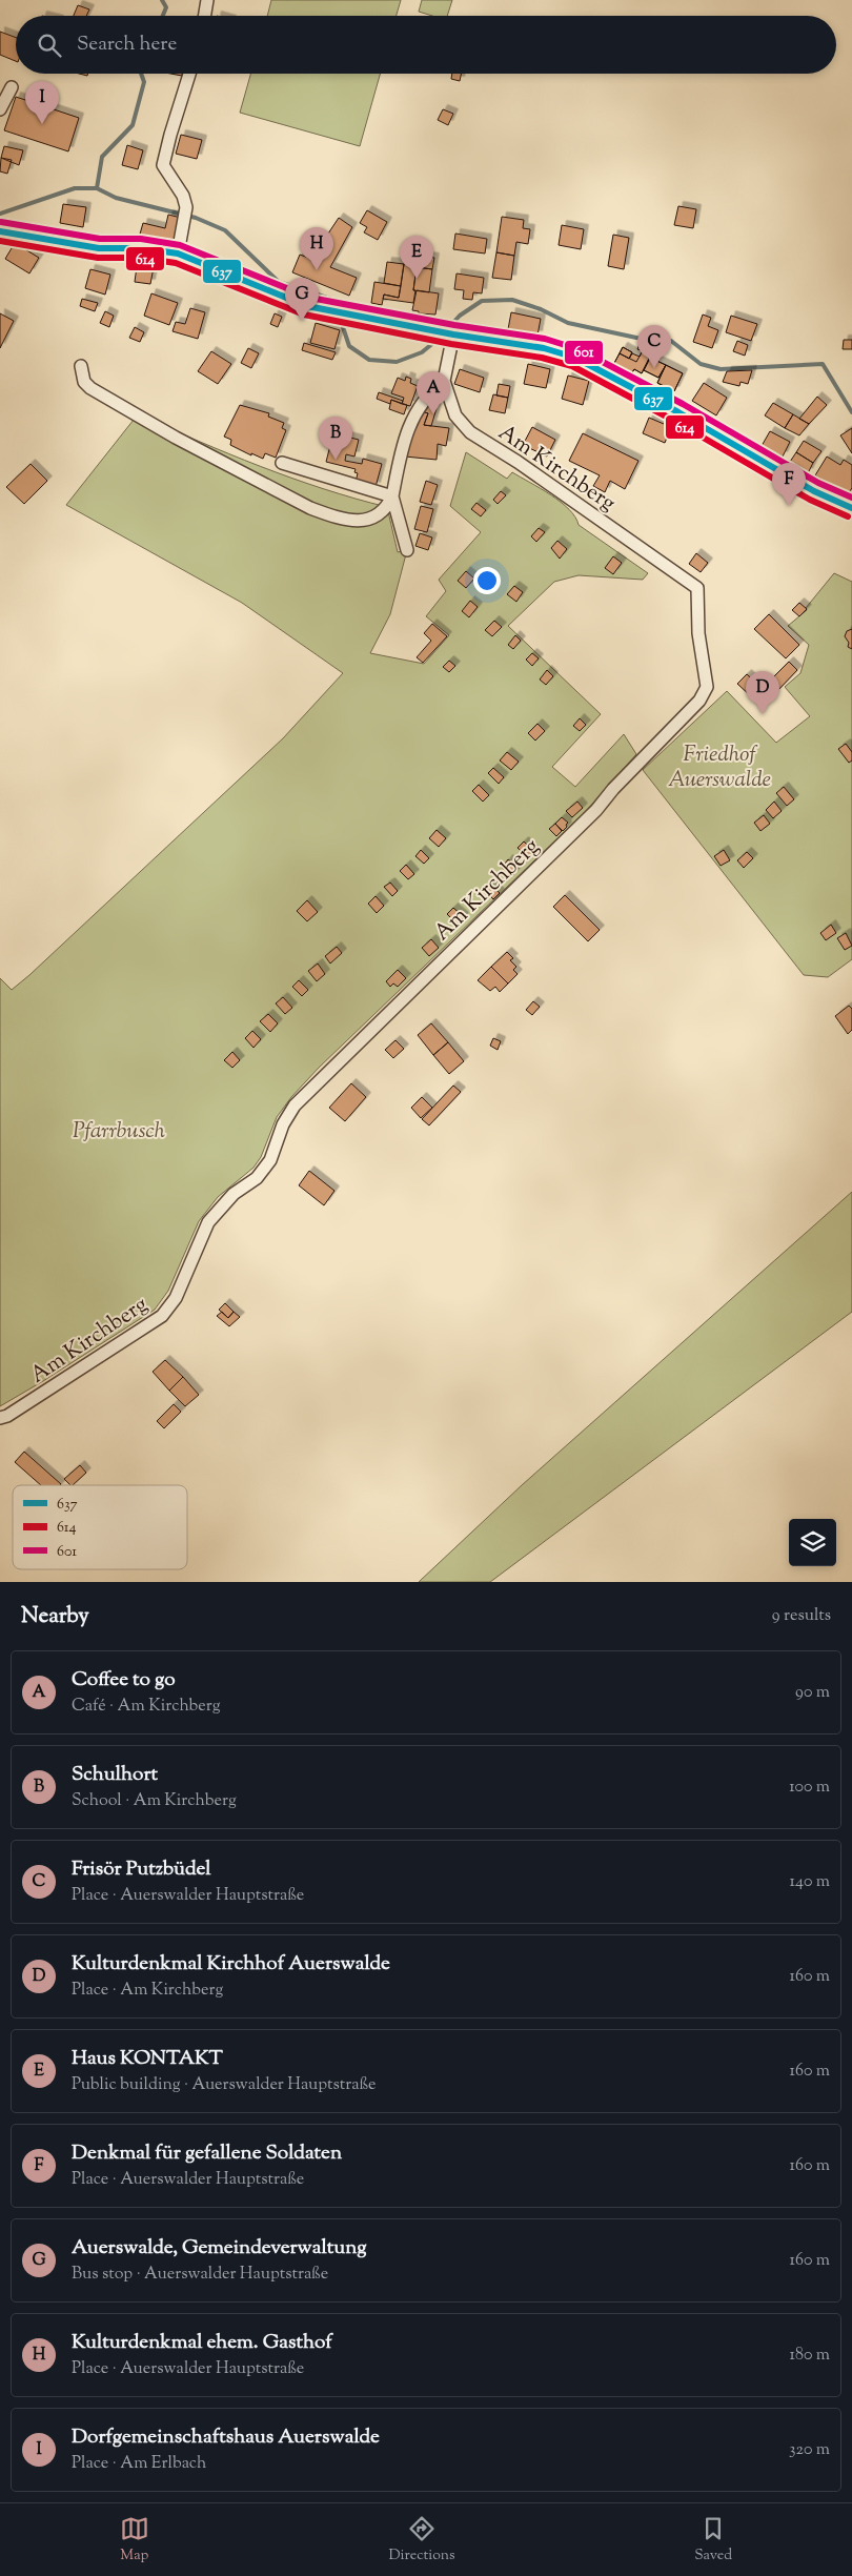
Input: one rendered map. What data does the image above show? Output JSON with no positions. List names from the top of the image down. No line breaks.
{"streets":{"street":["Am Kirchberg"]},"parks":["Friedhof Auerswalde","Pfarrbusch"],"lines":["transit line 601","transit line 637","transit line 614"],"legend":["637","614","601"],"page":{"search":"Search here","pins":["I","H","E","G","C","A","B","F","D"],"heading":["Nearby","9 results"],"list":[{"mark":"A","name":"Coffee to go","note":"Café · Am Kirchberg","value":"90 m"},{"mark":"B","name":"Schulhort","note":"School · Am Kirchberg","value":"100 m"},{"mark":"C","name":"Frisör Putzbüdel","note":"Place · Auerswalder Hauptstraße","value":"140 m"},{"mark":"D","name":"Kulturdenkmal Kirchhof Auerswalde","note":"Place · Am Kirchberg","value":"160 m"},{"mark":"E","name":"Haus KONTAKT","note":"Public building · Auerswalder Hauptstraße","value":"160 m"},{"mark":"F","name":"Denkmal für gefallene Soldaten","note":"Place · Auerswalder Hauptstraße","value":"160 m"},{"mark":"G","name":"Auerswalde, Gemeindeverwaltung","note":"Bus stop · Auerswalder Hauptstraße","value":"160 m"},{"mark":"H","name":"Kulturdenkmal ehem. Gasthof","note":"Place · Auerswalder Hauptstraße","value":"180 m"},{"mark":"I","name":"Dorfgemeinschaftshaus Auerswalde","note":"Place · Am Erlbach","value":"320 m"}],"nav":["Map","Directions","Saved"]}}
